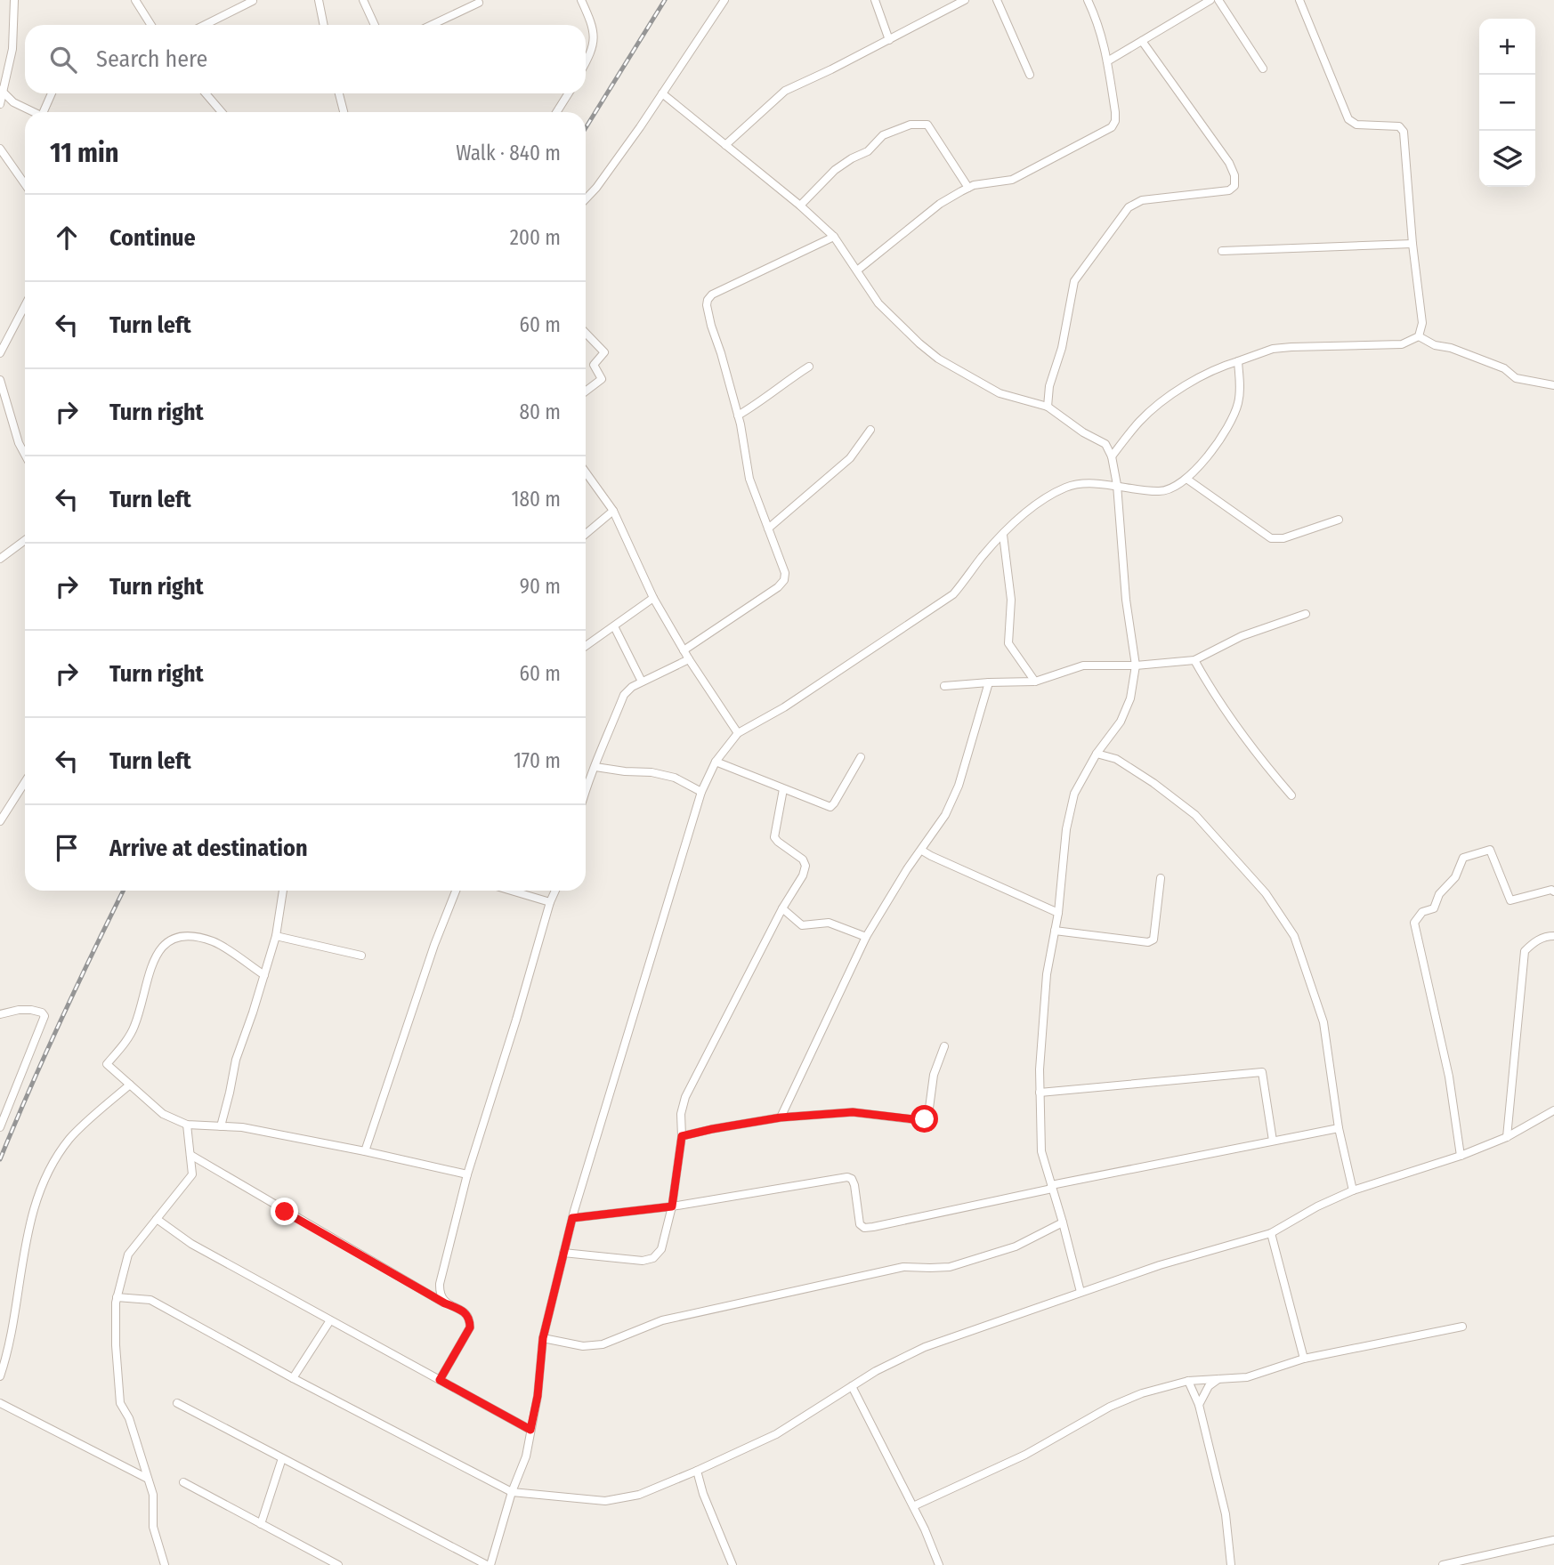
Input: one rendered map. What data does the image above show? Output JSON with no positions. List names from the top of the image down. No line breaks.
{"page":{"map_buttons":["+","−"],"search":"Search here","heading":["11 min","Walk · 840 m"],"list":[["Continue","200 m"],["Turn left","60 m"],["Turn right","80 m"],["Turn left","180 m"],["Turn right","90 m"],["Turn right","60 m"],["Turn left","170 m"],"Arrive at destination"]}}
